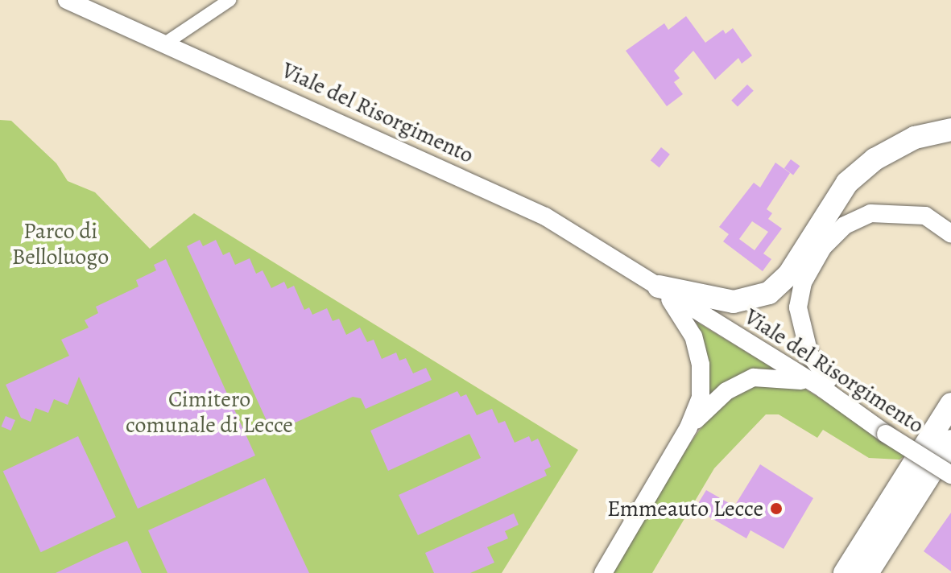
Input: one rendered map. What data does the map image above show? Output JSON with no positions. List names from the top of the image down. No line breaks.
{"streets":{"main road":["Viale del Risorgimento"]},"parks":["Parco di Belloluogo","Cimitero comunale di Lecce"],"places":["Emmeauto Lecce"]}
